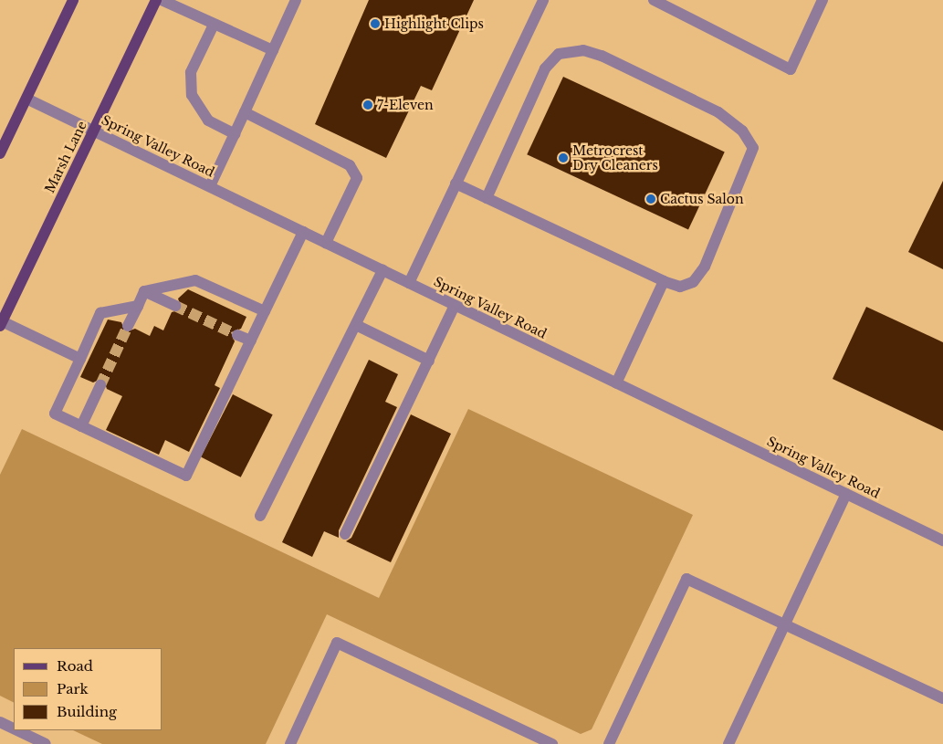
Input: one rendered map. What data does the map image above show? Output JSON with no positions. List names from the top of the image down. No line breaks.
{"streets":{"main road":["Marsh Lane"],"street":["Spring Valley Road"]},"crossings":[["Spring Valley Road","Marsh Lane"]],"places":["Highlight Clips","7-Eleven","Metrocrest Dry Cleaners","Cactus Salon"],"legend":["Road","Park","Building"]}
